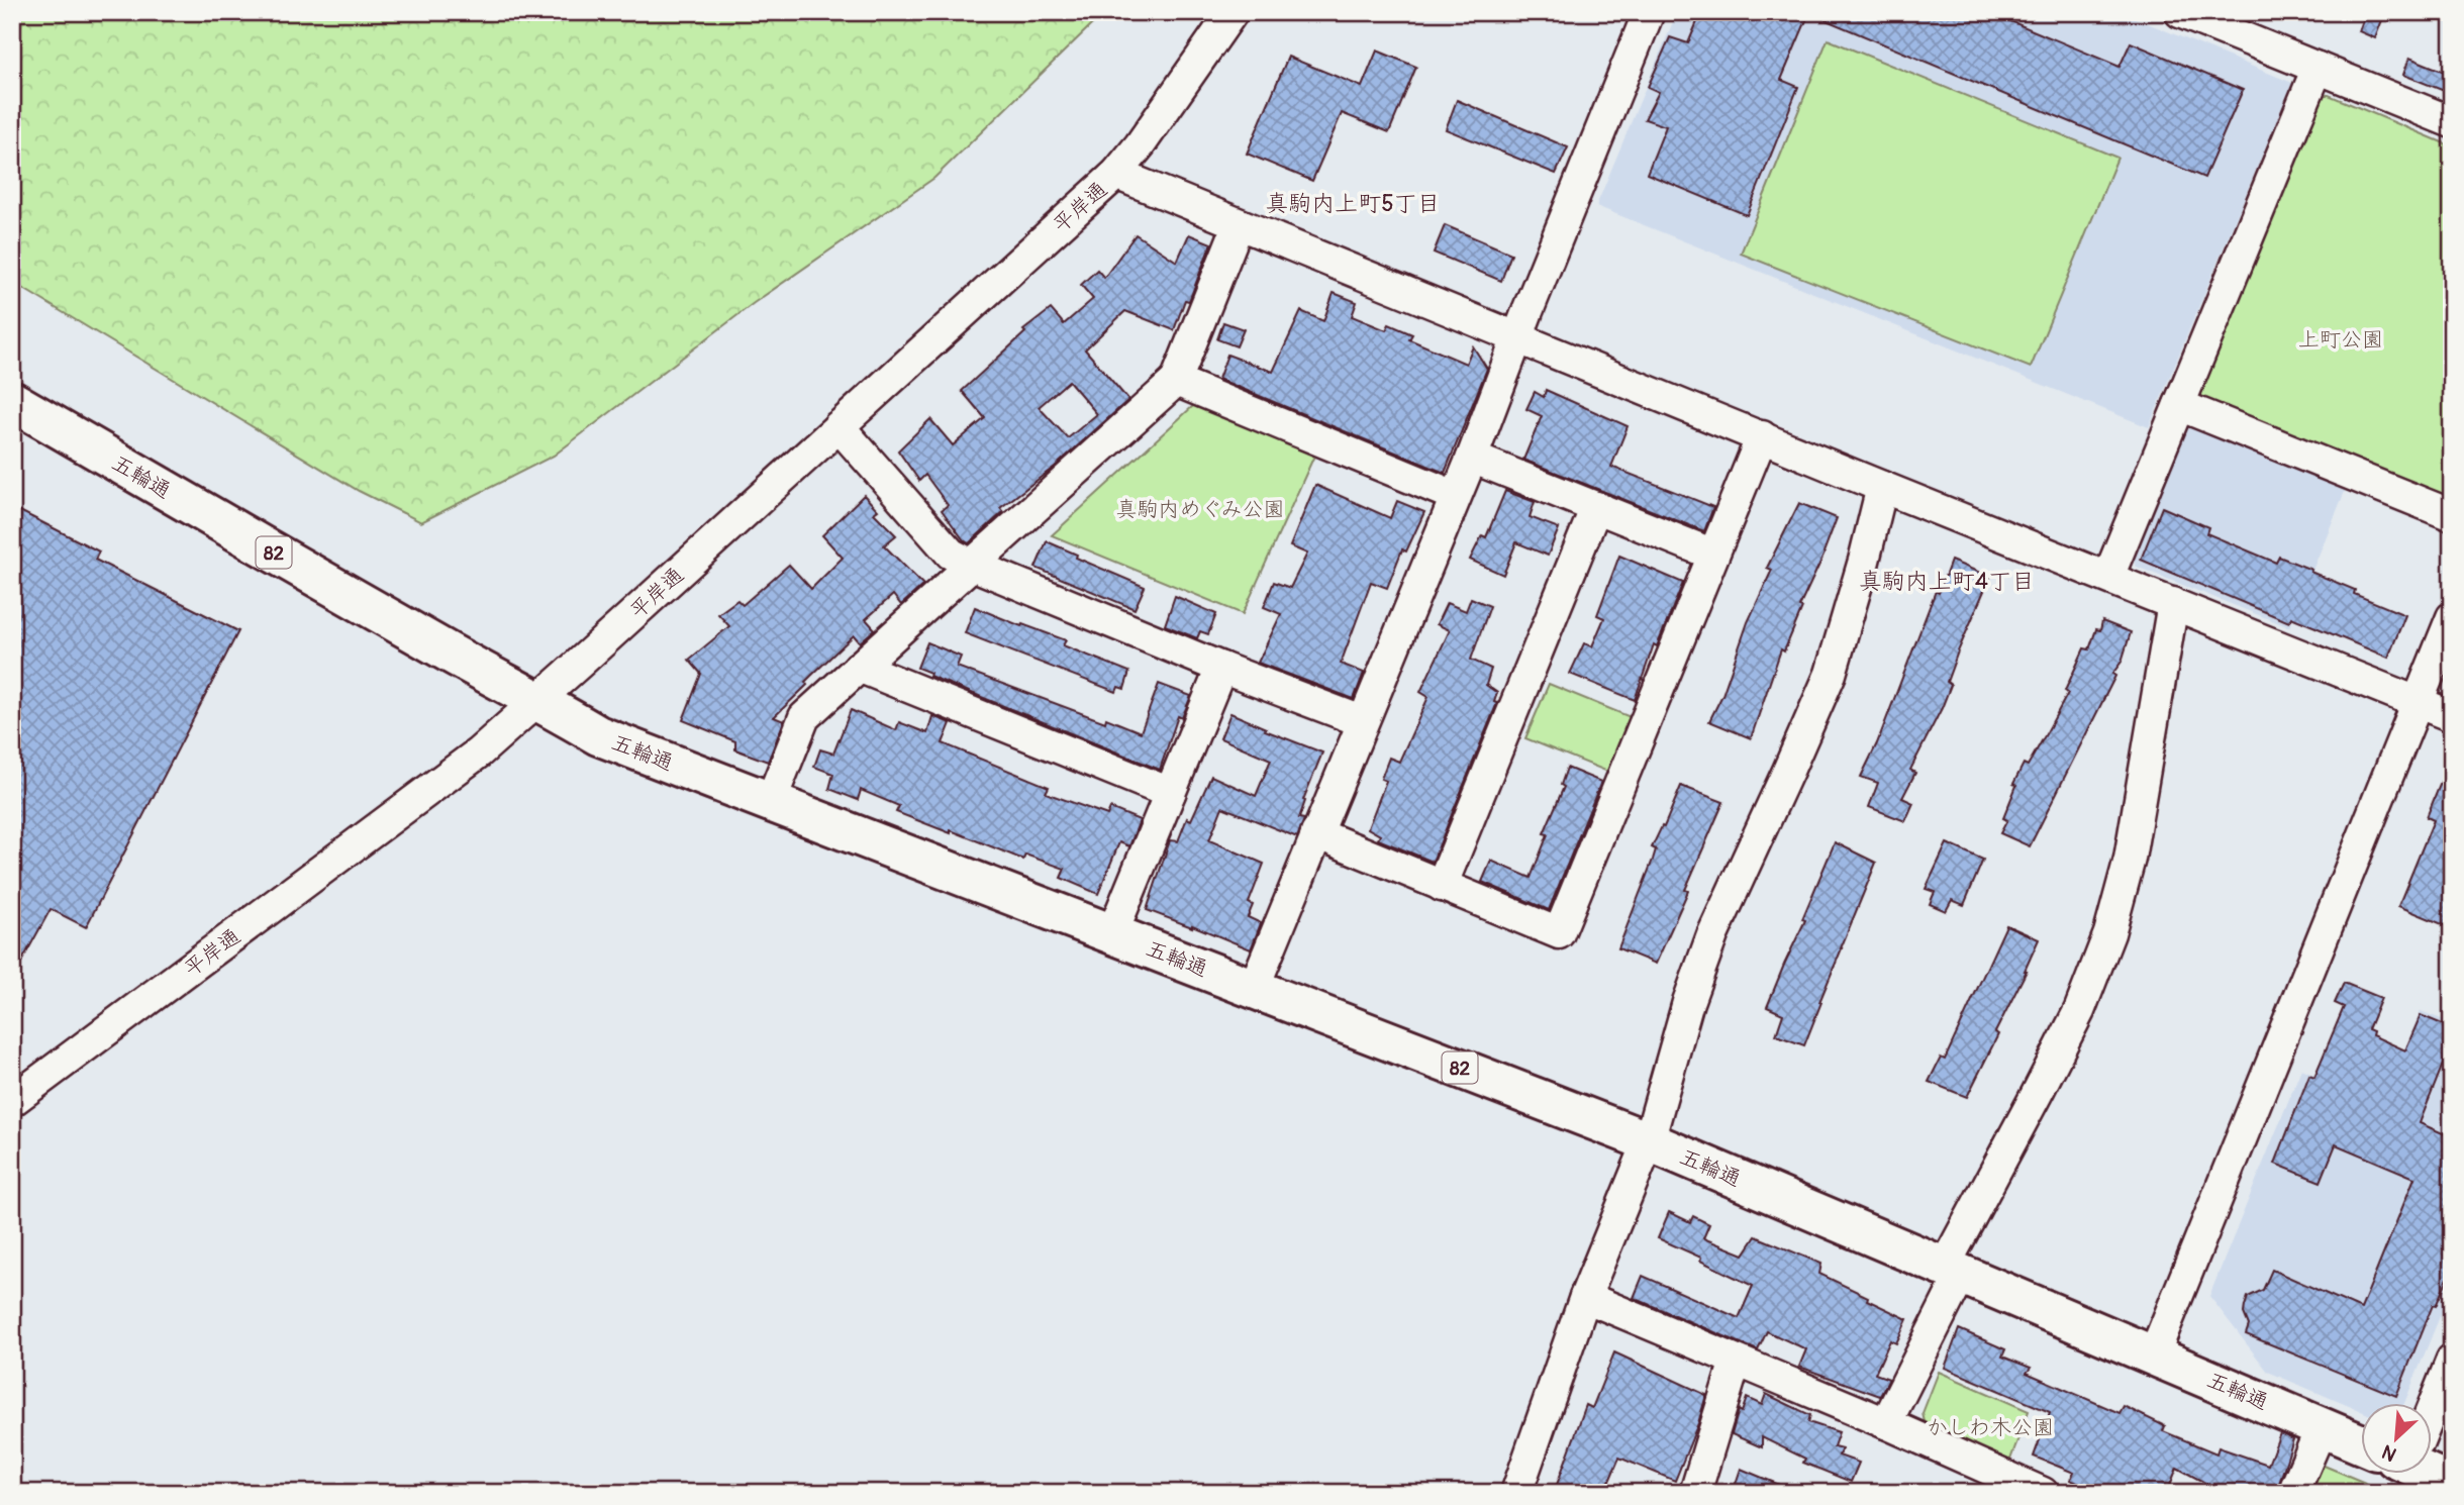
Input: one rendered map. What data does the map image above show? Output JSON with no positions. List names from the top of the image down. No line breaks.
{"streets":{"main road":["五輪通","82"],"street":["平岸通"]},"crossings":[["平岸通","五輪通"]],"districts":["真駒内上町5丁目","真駒内上町4丁目"],"parks":["上町公園","真駒内めぐみ公園","かしわ木公園"],"north":"bottom left"}
